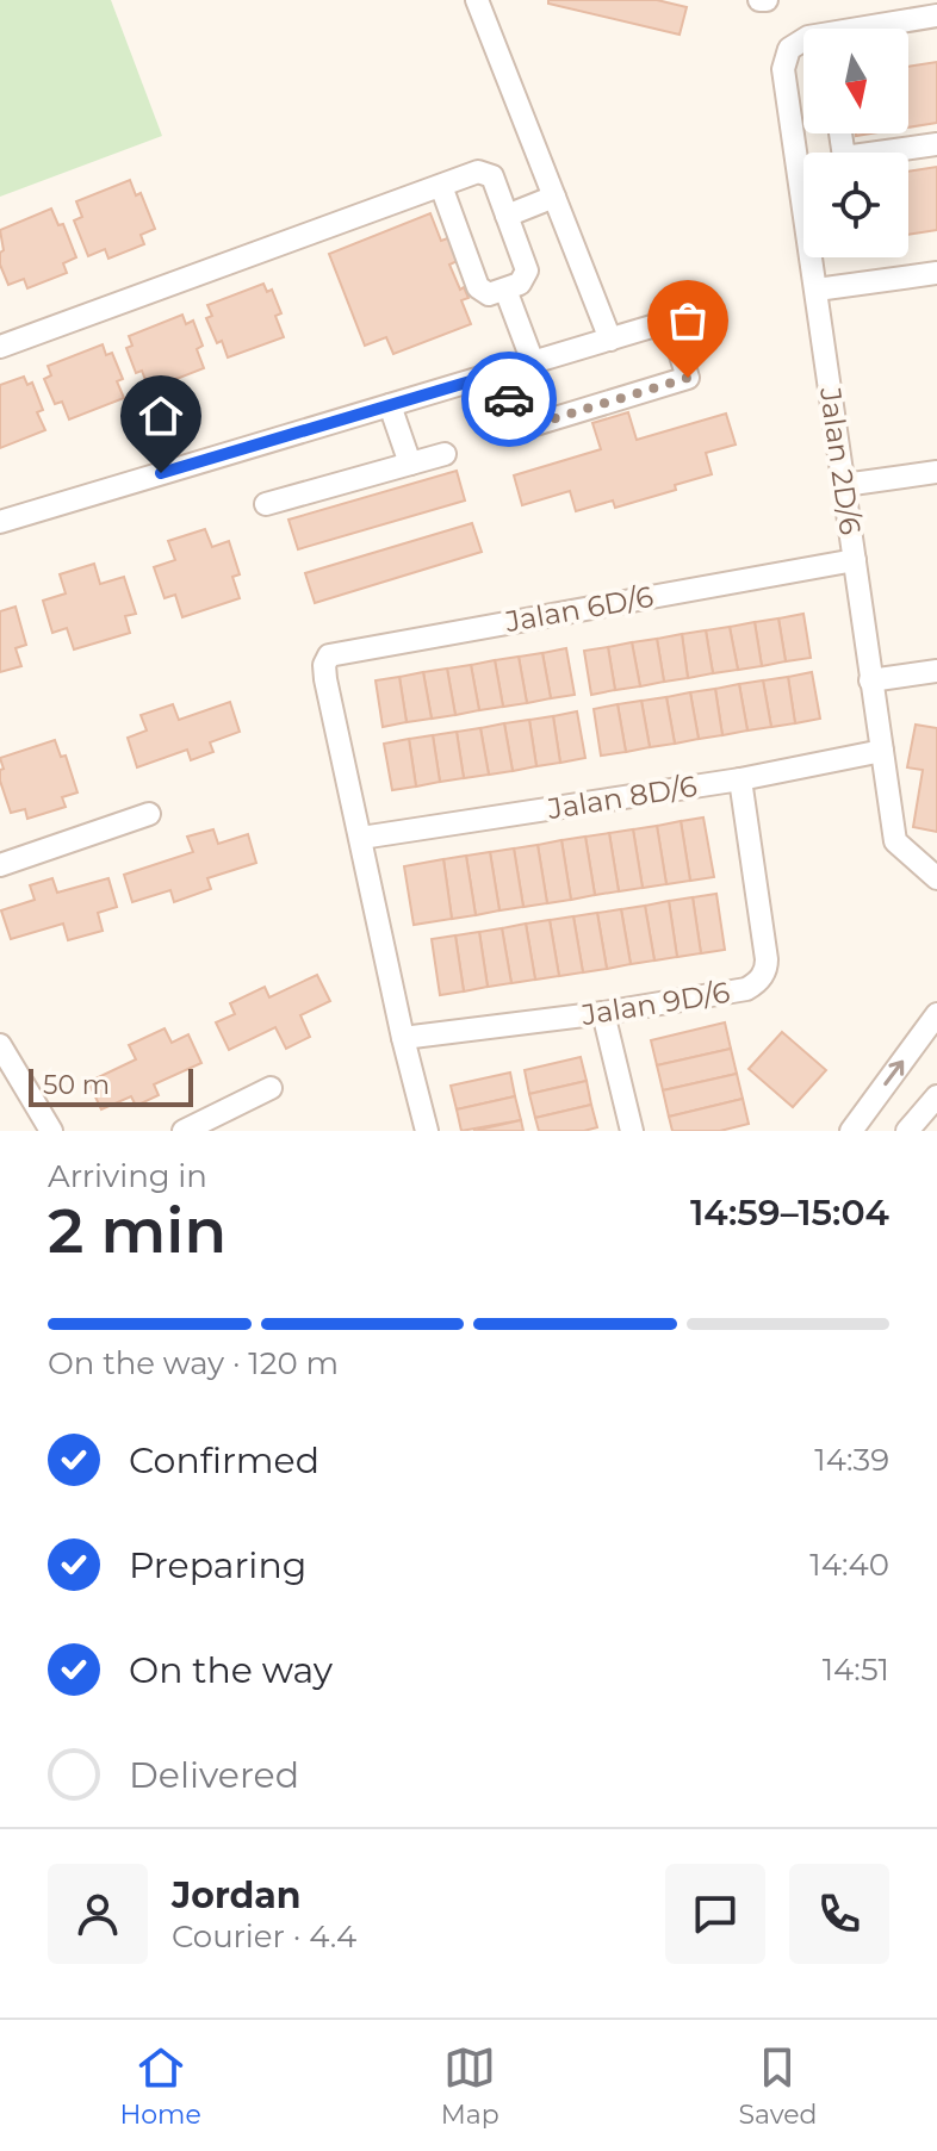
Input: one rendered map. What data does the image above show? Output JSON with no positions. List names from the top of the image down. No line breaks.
{"streets":{"street":["Jalan 2D/6","Jalan 6D/6","Jalan 8D/6","Jalan 9D/6"]},"crossings":[["Jalan 2D/6","Jalan 6D/6"],["Jalan 2D/6","Jalan 8D/6"],["Jalan 6D/6","Jalan 8D/6"],["Jalan 8D/6","Jalan 9D/6"]],"scale_bar":"50 m","north":"bottom","page":{"scale":"50 m","heading":["2 min","Arriving in","14:59–15:04"],"panel":["Jordan","Courier · 4.4"],"bar":"On the way · 120 m","list":[["Confirmed","14:39"],["Preparing","14:40"],["On the way","14:51"],"Delivered"],"tabs":["Home","Map","Saved"]}}
